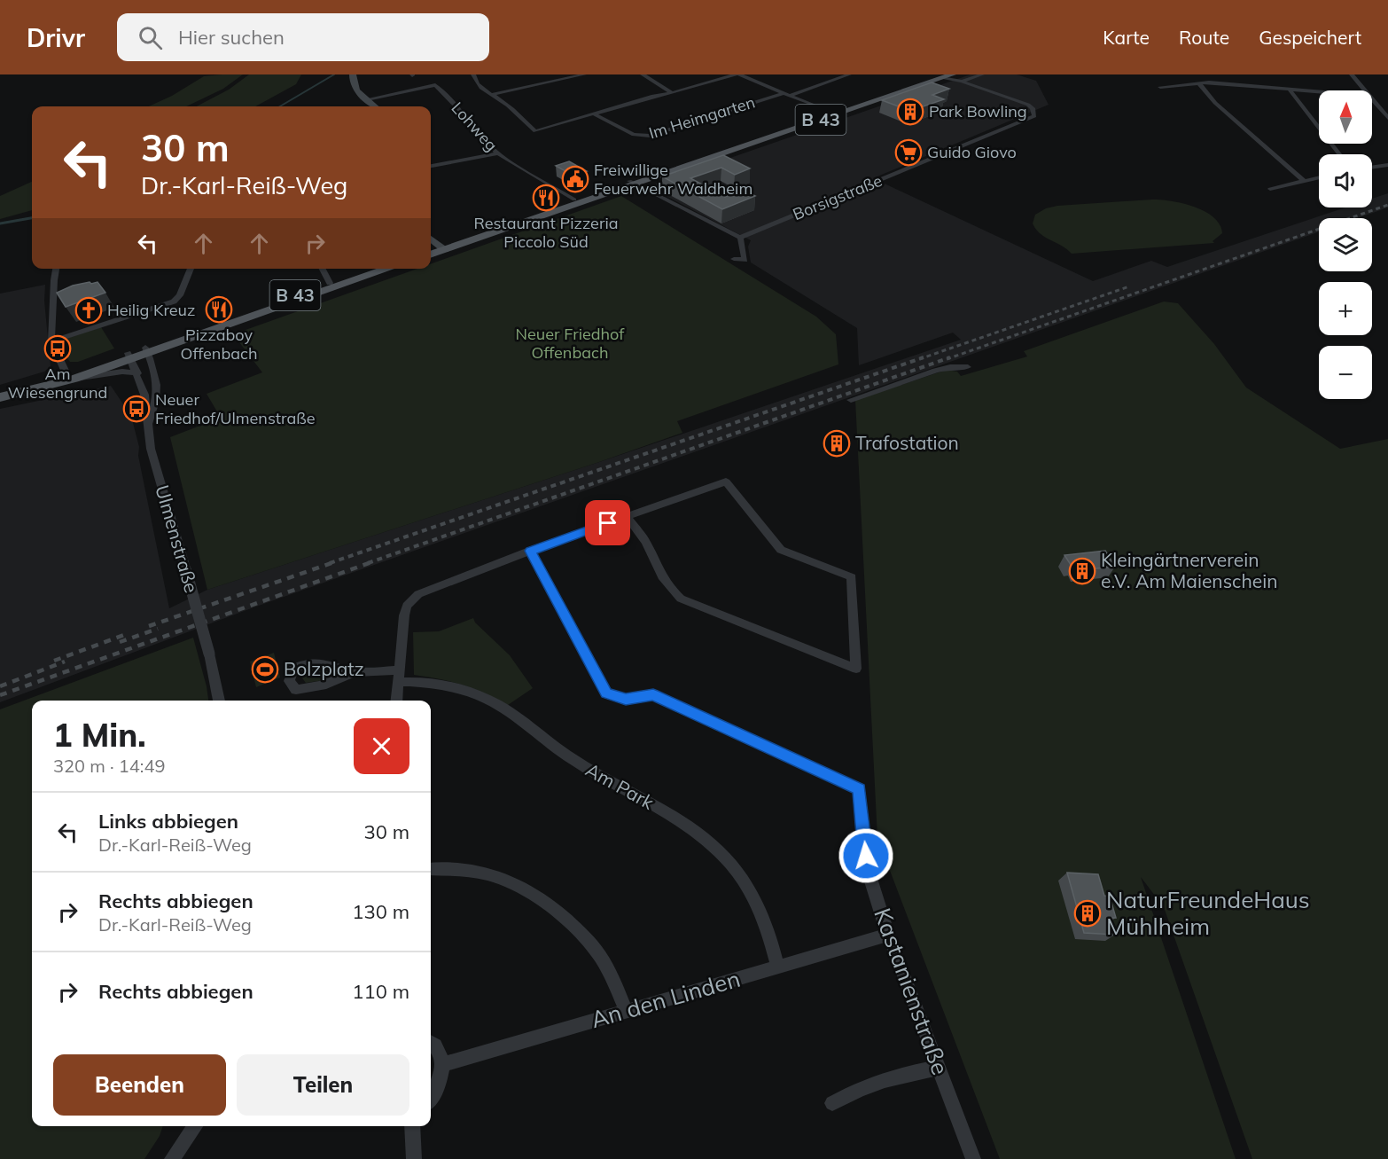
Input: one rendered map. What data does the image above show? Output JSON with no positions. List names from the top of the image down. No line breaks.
{"streets":{"main road":["B 43"],"street":["Im Heimgarten","Lohweg","Borsigstraße","Ulmenstraße","Am Park","Kastanienstraße","An den Linden"]},"crossings":[["B 43","Lohweg"],["B 43","Borsigstraße"],["Am Park","An den Linden"],["Kastanienstraße","An den Linden"]],"parks":["Neuer Friedhof Offenbach"],"places":{"building":["Park Bowling","Trafostation","Kleingärtnerverein e.V. Am Maienschein","NaturFreundeHaus Mühlheim"],"supermarket":["Guido Giovo"],"public building":["Freiwillige Feuerwehr Waldheim"],"restaurant":["Restaurant Pizzeria Piccolo Süd","Pizzaboy Offenbach"],"church":["Heilig Kreuz"],"bus stop":["Am Wiesengrund","Neuer Friedhof/Ulmenstraße"],"sports":["Bolzplatz"]},"north":"top","page":{"header":"Drivr","search":"Hier suchen","nav":["Karte","Route","Gespeichert"],"map_buttons":["+","−"],"turn":["30 m","Dr.-Karl-Reiß-Weg"],"heading":["1 Min.","320 m · 14:49"],"list":[{"name":"Links abbiegen","note":"Dr.-Karl-Reiß-Weg","value":"30 m"},{"name":"Rechts abbiegen","note":"Dr.-Karl-Reiß-Weg","value":"130 m"},{"name":"Rechts abbiegen","value":"110 m"}],"buttons":["Beenden","Teilen"]}}
